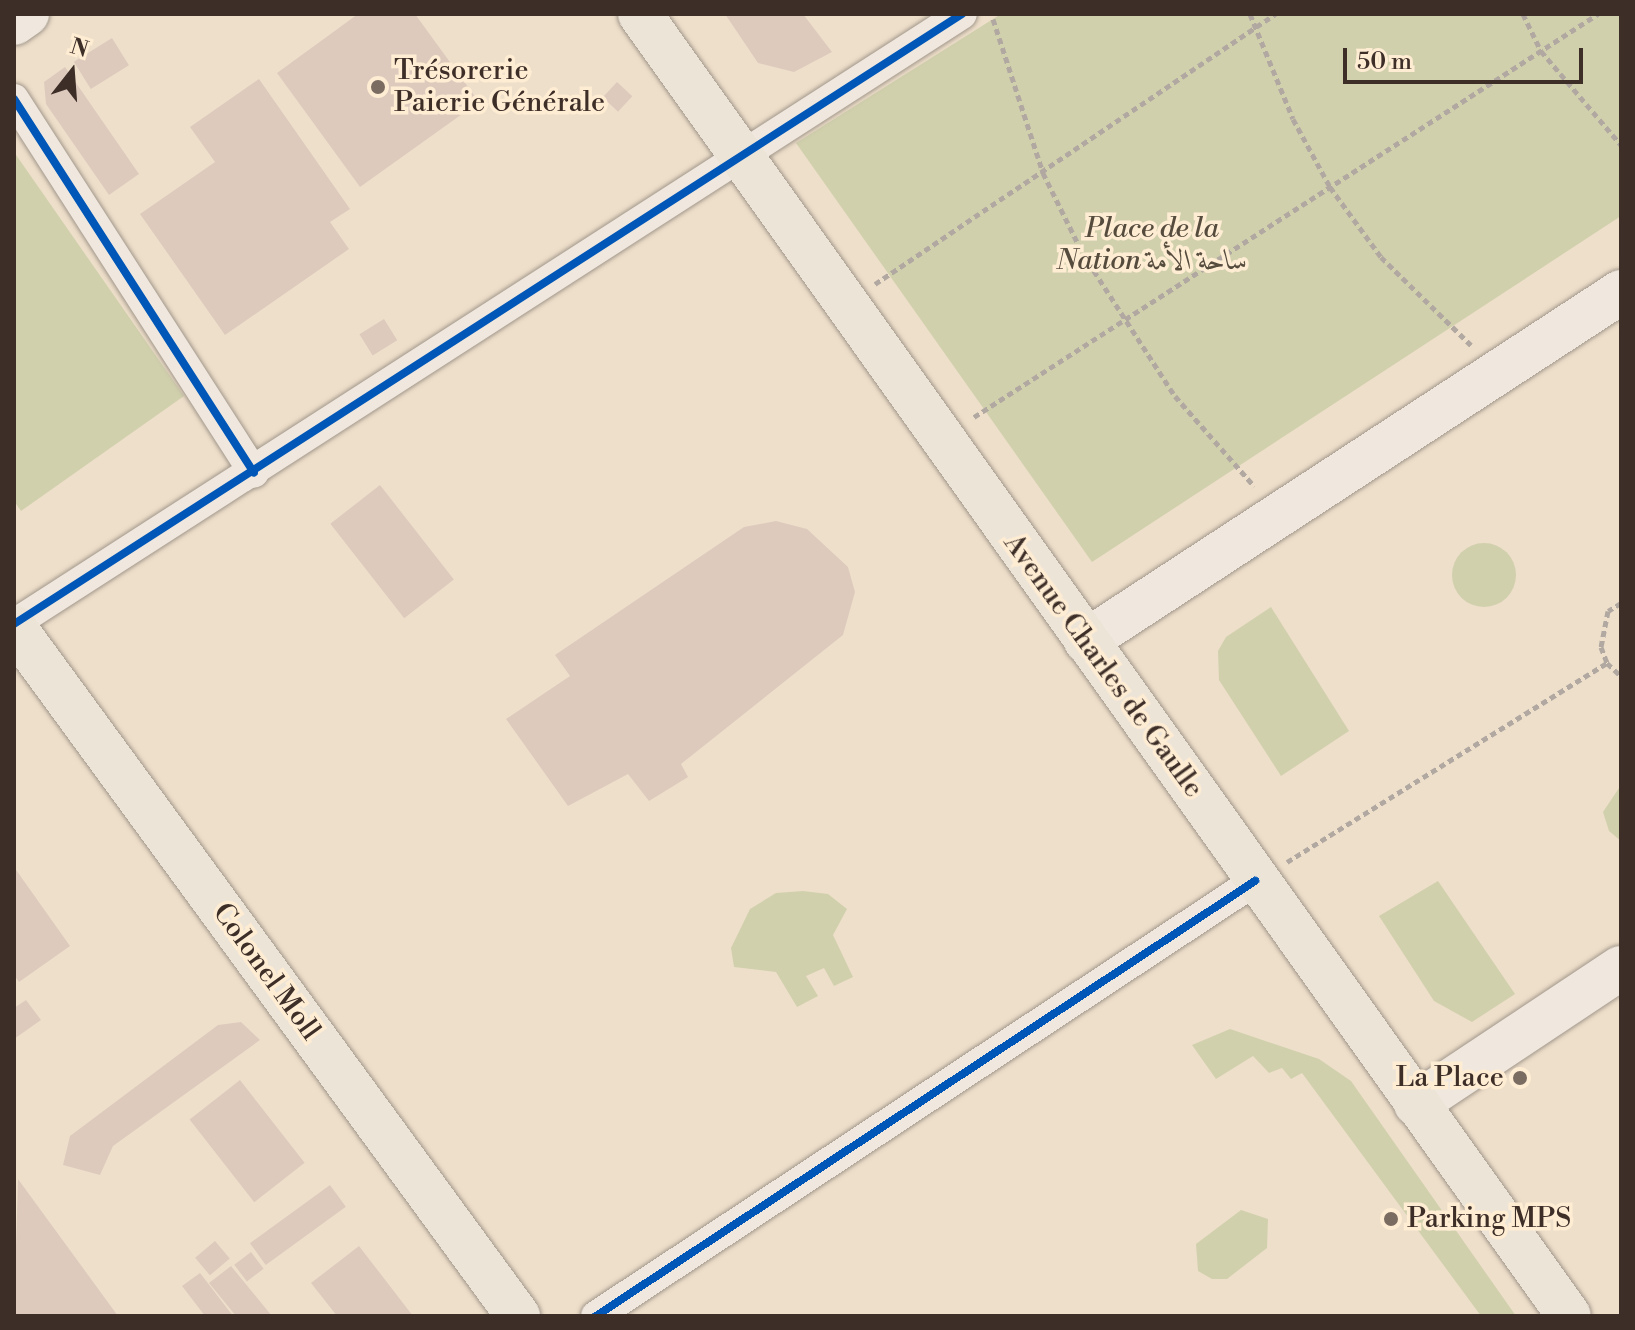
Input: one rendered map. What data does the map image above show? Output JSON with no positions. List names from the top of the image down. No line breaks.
{"streets":{"main road":["Avenue Charles de Gaulle","Colonel Moll"]},"parks":["Place de la Nation ساحة الأمة"],"places":["Trésorerie Paierie Générale","La Place","Parking MPS"],"scale_bar":"50 m","north":"top"}
